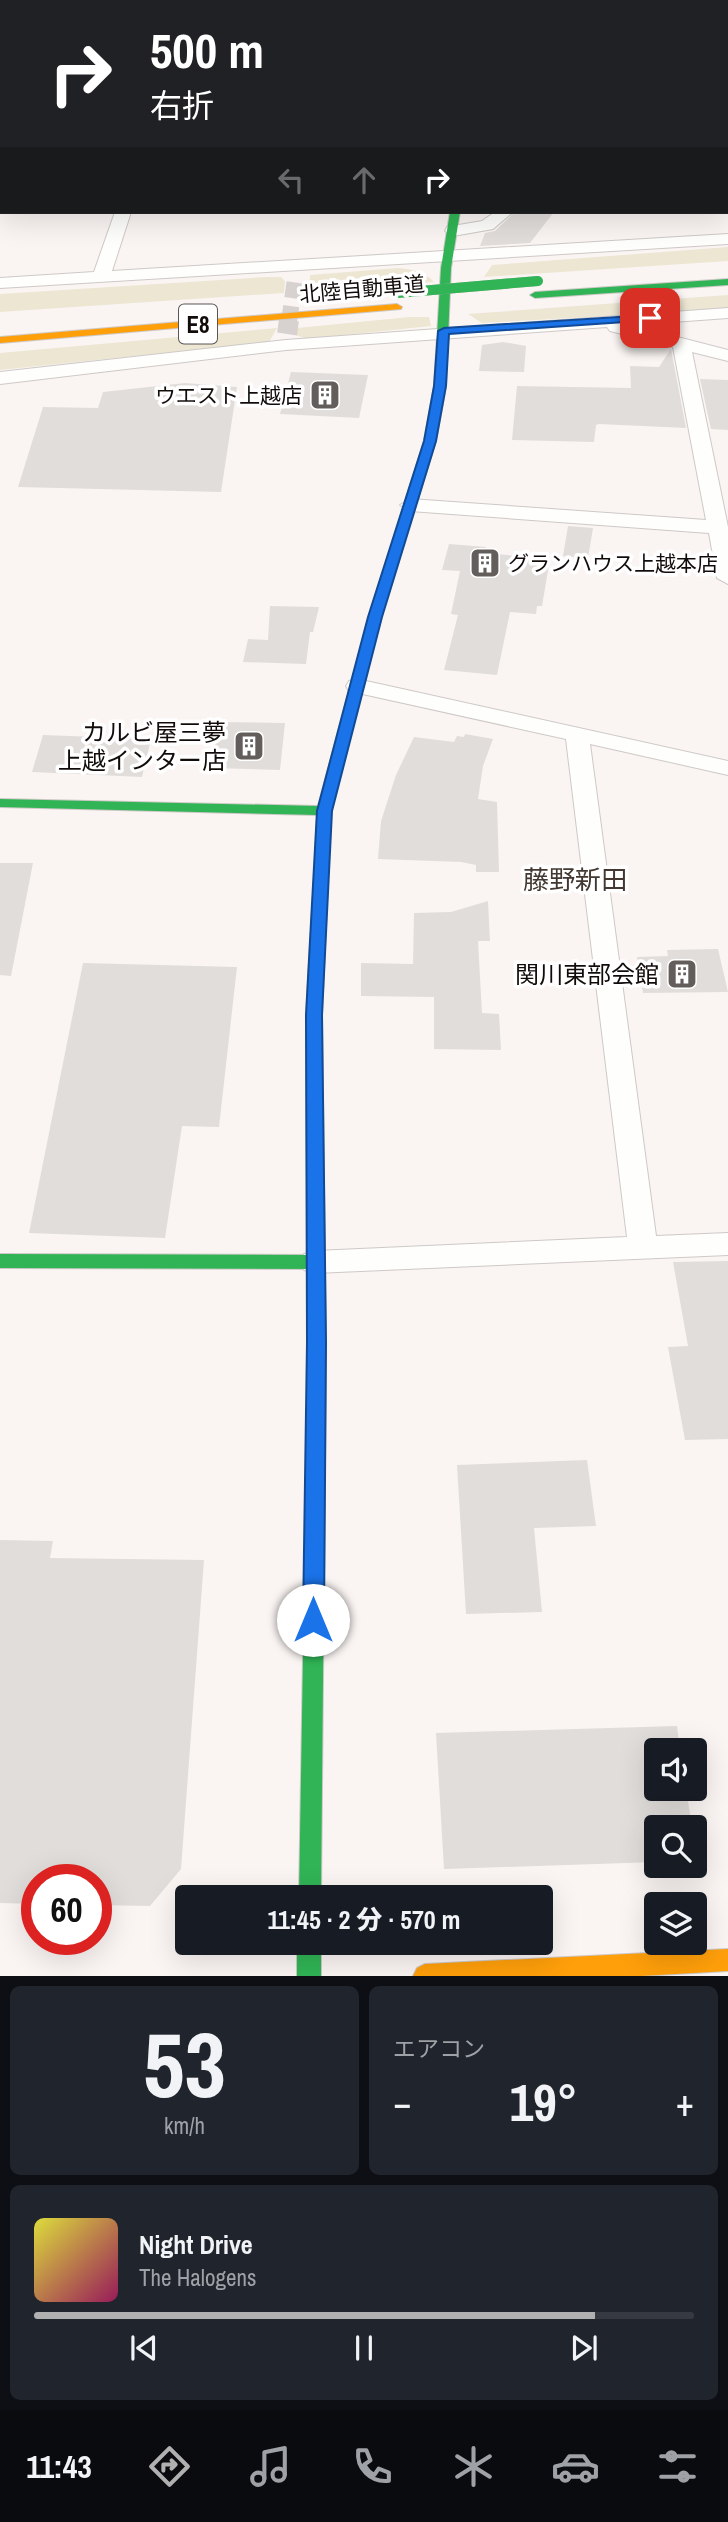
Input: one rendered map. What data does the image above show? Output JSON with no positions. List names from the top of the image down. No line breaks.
{"streets":{"main road":["北陸自動車道","E8"]},"districts":["藤野新田"],"places":{"building":["ウエスト上越店","グランハウス上越本店","カルビ屋三夢 上越インター店","関川東部会館"]},"page":{"turn":["500 m","右折"],"limit":"60","trip":"11:45 · 2 分 · 570 m","tile":[["53","km/h"],"エアコン"],"heat":["−","19°","+"],"song":["Night Drive","The Halogens"],"tabs":"11:43"}}
